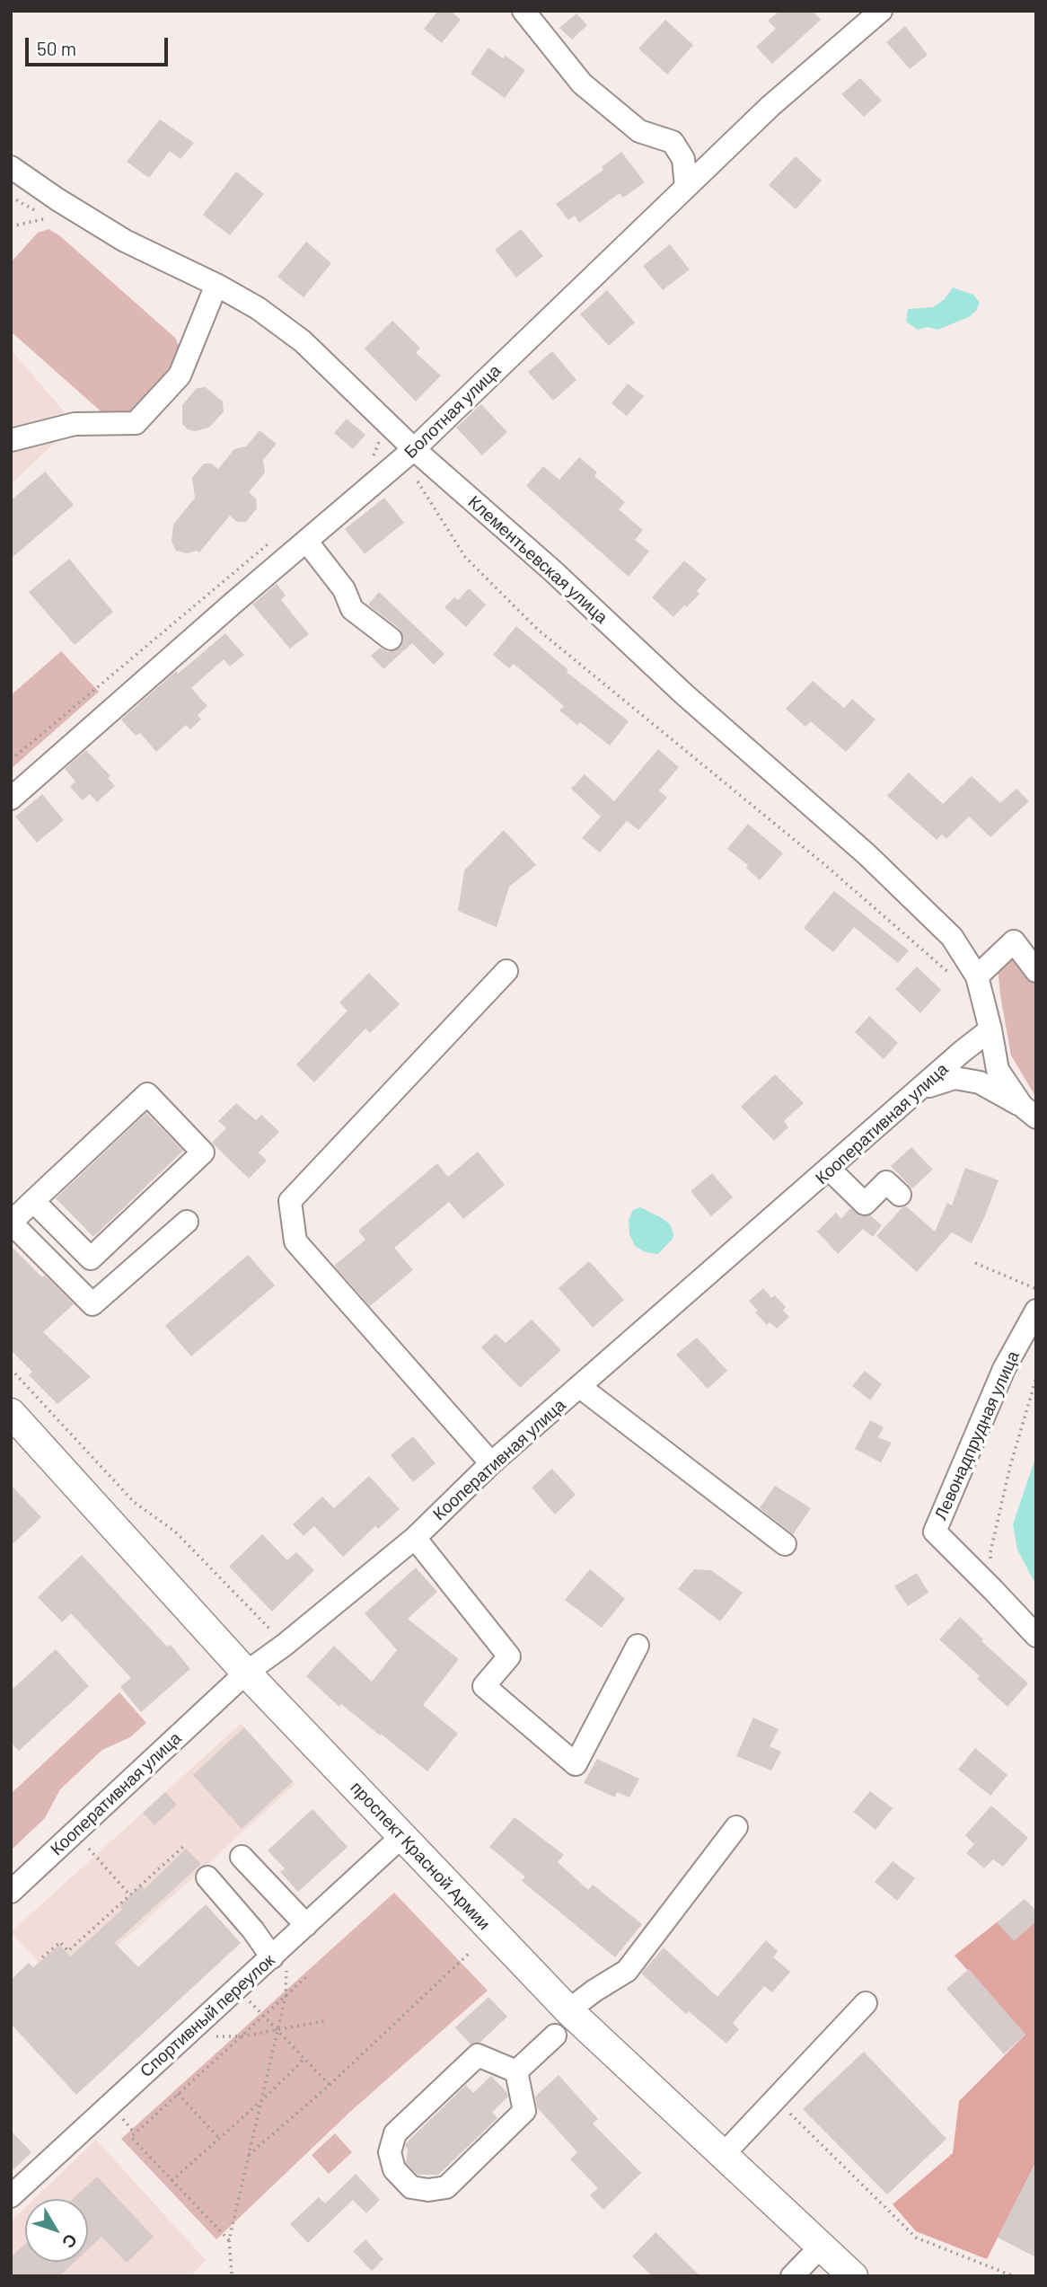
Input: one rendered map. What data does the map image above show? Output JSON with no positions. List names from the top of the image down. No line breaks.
{"streets":{"main road":["проспект Красной Армии"],"street":["Болотная улица","Клементьевская улица","Кооперативная улица","Левонадпрудная улица","Спортивный переулок"]},"crossings":[["Болотная улица","Клементьевская улица"],["Клементьевская улица","Кооперативная улица"],["Кооперативная улица","проспект Красной Армии"],["проспект Красной Армии","Спортивный переулок"]],"scale_bar":"50 m","north":"bottom right"}
